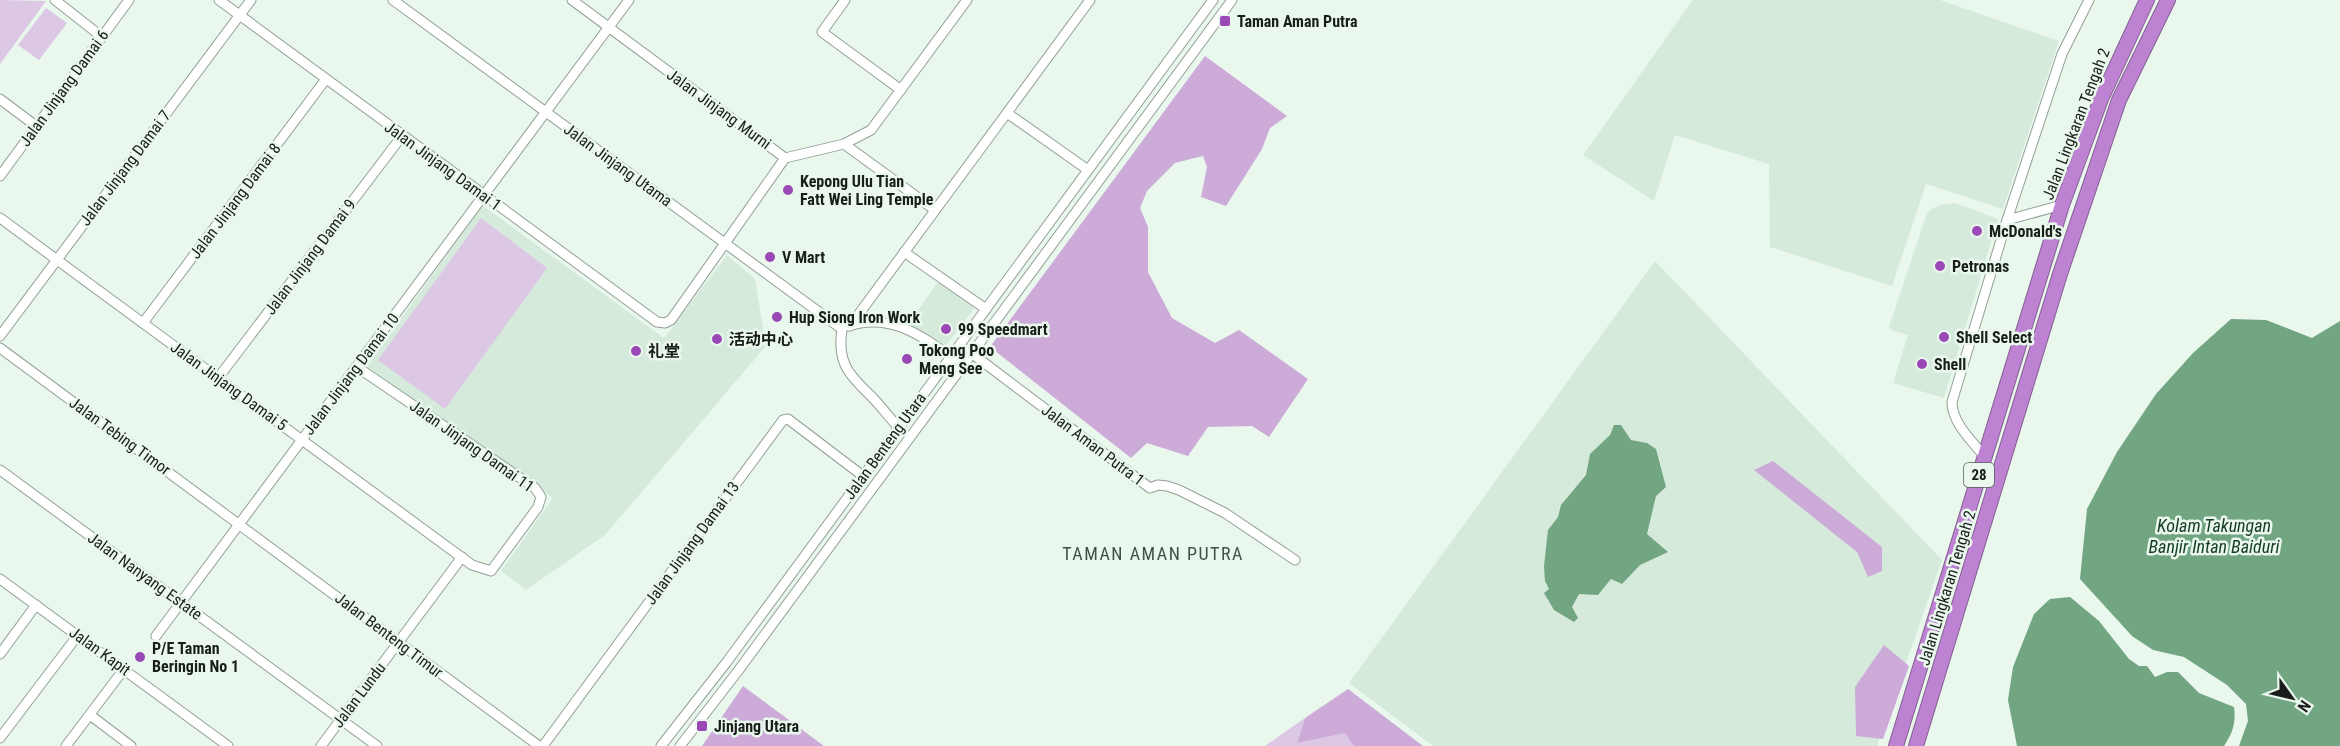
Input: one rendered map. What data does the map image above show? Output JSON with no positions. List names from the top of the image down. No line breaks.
{"streets":{"highway":["Jalan Lingkaran Tengah 2","28"],"street":["Jalan Jinjang Damai 6","Jalan Jinjang Murni","Jalan Jinjang Utama","Jalan Jinjang Damai 1","Jalan Jinjang Damai 7","Jalan Jinjang Damai 8","Jalan Jinjang Damai 9","Jalan Jinjang Damai 10","Jalan Jinjang Damai 5","Jalan Tebing Timor","Jalan Aman Putra 1","Jalan Jinjang Damai 11","Jalan Benteng Utara","Jalan Jinjang Damai 13","Jalan Nanyang Estate","Jalan Benteng Timur","Jalan Kapit","Jalan Lundu"]},"crossings":[["Jalan Jinjang Murni","Jalan Jinjang Damai 10"],["Jalan Jinjang Utama","Jalan Jinjang Damai 1"],["Jalan Jinjang Utama","Jalan Jinjang Damai 10"],["Jalan Jinjang Damai 1","Jalan Jinjang Damai 7"],["Jalan Jinjang Damai 1","Jalan Jinjang Damai 8"],["Jalan Jinjang Damai 1","Jalan Jinjang Damai 9"],["Jalan Jinjang Damai 1","Jalan Jinjang Damai 10"],["Jalan Jinjang Damai 7","Jalan Jinjang Damai 5"],["Jalan Jinjang Damai 8","Jalan Jinjang Damai 5"],["Jalan Jinjang Damai 9","Jalan Jinjang Damai 5"],["Jalan Jinjang Damai 10","Jalan Jinjang Damai 5"],["Jalan Jinjang Damai 10","Jalan Tebing Timor"],["Jalan Jinjang Damai 10","Jalan Jinjang Damai 11"],["Jalan Jinjang Damai 10","Jalan Nanyang Estate"],["Jalan Jinjang Damai 10","Jalan Benteng Timur"],["Jalan Jinjang Damai 5","Jalan Jinjang Damai 11"],["Jalan Jinjang Damai 5","Jalan Lundu"],["Jalan Tebing Timor","Jalan Benteng Timur"],["Jalan Aman Putra 1","Jalan Benteng Utara"],["Jalan Benteng Utara","Jalan Jinjang Damai 13"],["Jalan Jinjang Damai 13","Jalan Benteng Timur"],["Jalan Nanyang Estate","Jalan Lundu"],["Jalan Benteng Timur","Jalan Lundu"]],"districts":["TAMAN AMAN PUTRA"],"water":["Kolam Takungan Banjir Intan Baiduri"],"places":{"transit":["Taman Aman Putra","Jinjang Utara"],"other":["Kepong Ulu Tian Fatt Wei Ling Temple","McDonald's","V Mart","Petronas","Hup Siong Iron Work","99 Speedmart","Shell Select","活动中心","礼堂","Tokong Poo Meng See","Shell","P/E Taman Beringin No 1"]},"north":"bottom right"}
